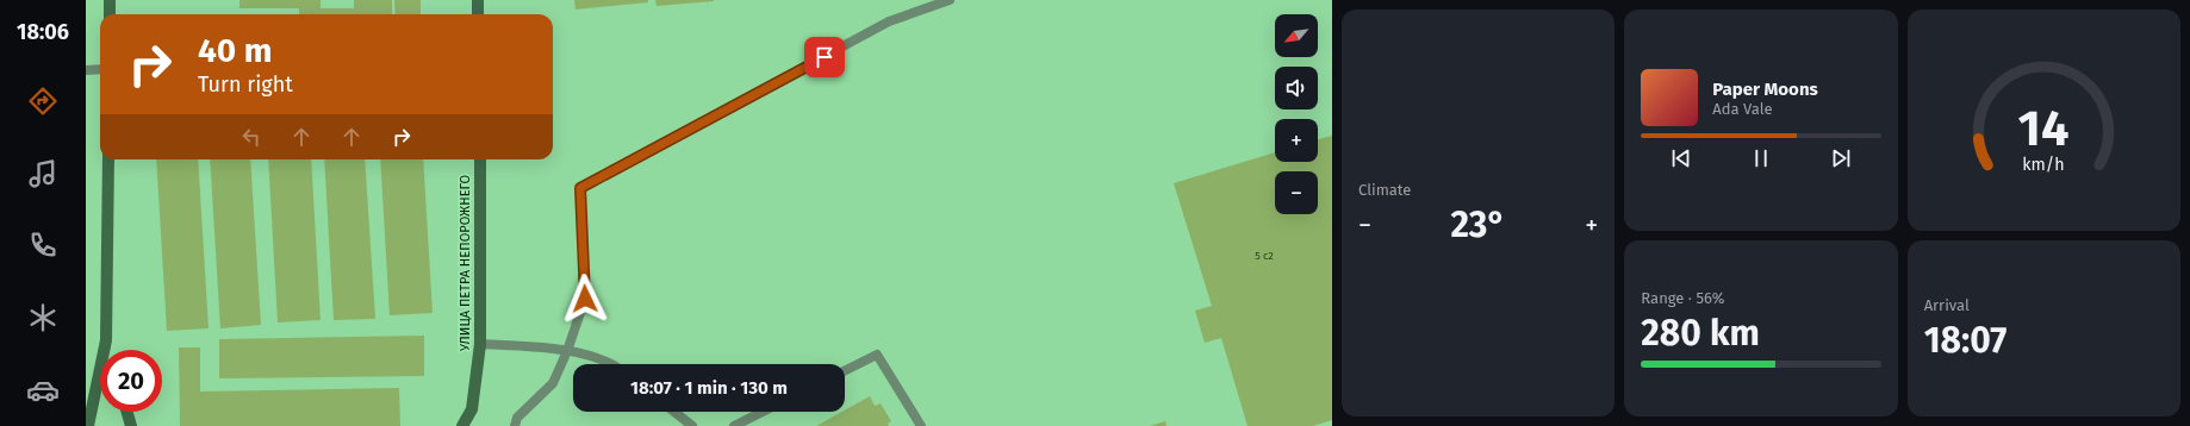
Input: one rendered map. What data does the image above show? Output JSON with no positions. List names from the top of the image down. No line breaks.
{"streets":{"street":["УЛИЦА ПЕТРА НЕПОРОЖНЕГО"]},"house_numbers":["5 с2"],"north":"bottom left","page":{"tabs":"18:06","tile":["Climate",["Range · 56%","280 km"],["Arrival","18:07"]],"map_buttons":["+","−"],"turn":["40 m","Turn right"],"song":["Paper Moons","Ada Vale"],"heat":["−","23°","+"],"limit":"20","trip":"18:07 · 1 min · 130 m","gauge":["14","km/h"]}}
